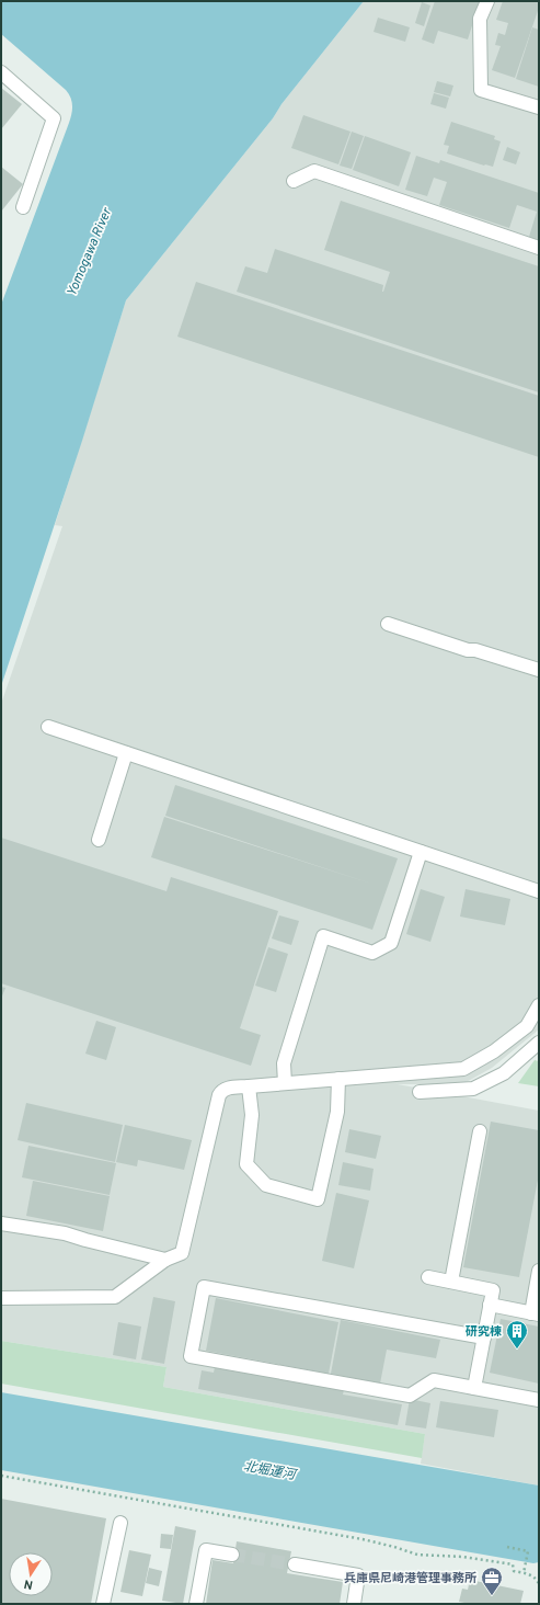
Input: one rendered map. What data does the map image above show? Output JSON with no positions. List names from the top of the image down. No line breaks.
{"water":["Yomogawa River","北堀運河"],"places":{"building":["研究棟"],"office":["兵庫県尼崎港管理事務所"]},"north":"bottom"}
